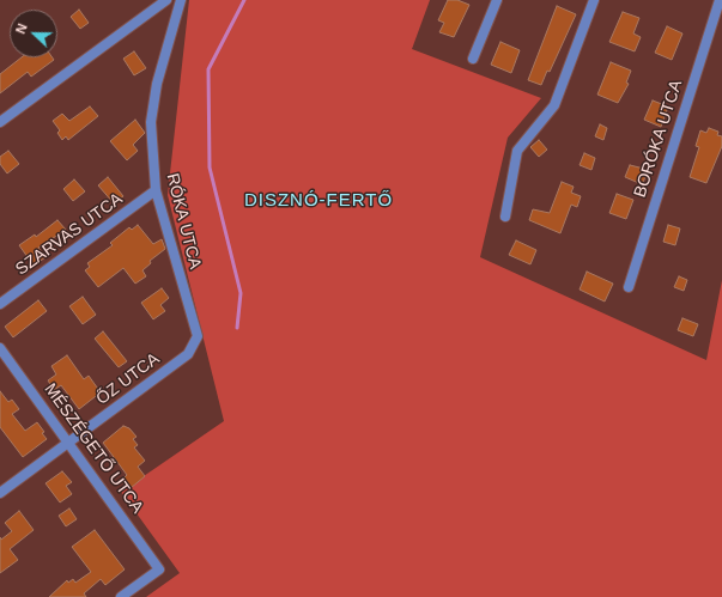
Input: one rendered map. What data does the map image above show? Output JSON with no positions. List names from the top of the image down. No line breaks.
{"streets":{"street":["BORÓKA UTCA","RÓKA UTCA","SZARVAS UTCA","ŐZ UTCA","MÉSZÉGETŐ UTCA"]},"crossings":[["RÓKA UTCA","SZARVAS UTCA"],["RÓKA UTCA","ŐZ UTCA"],["ŐZ UTCA","MÉSZÉGETŐ UTCA"]],"districts":["DISZNÓ-FERTŐ"],"north":"left"}
